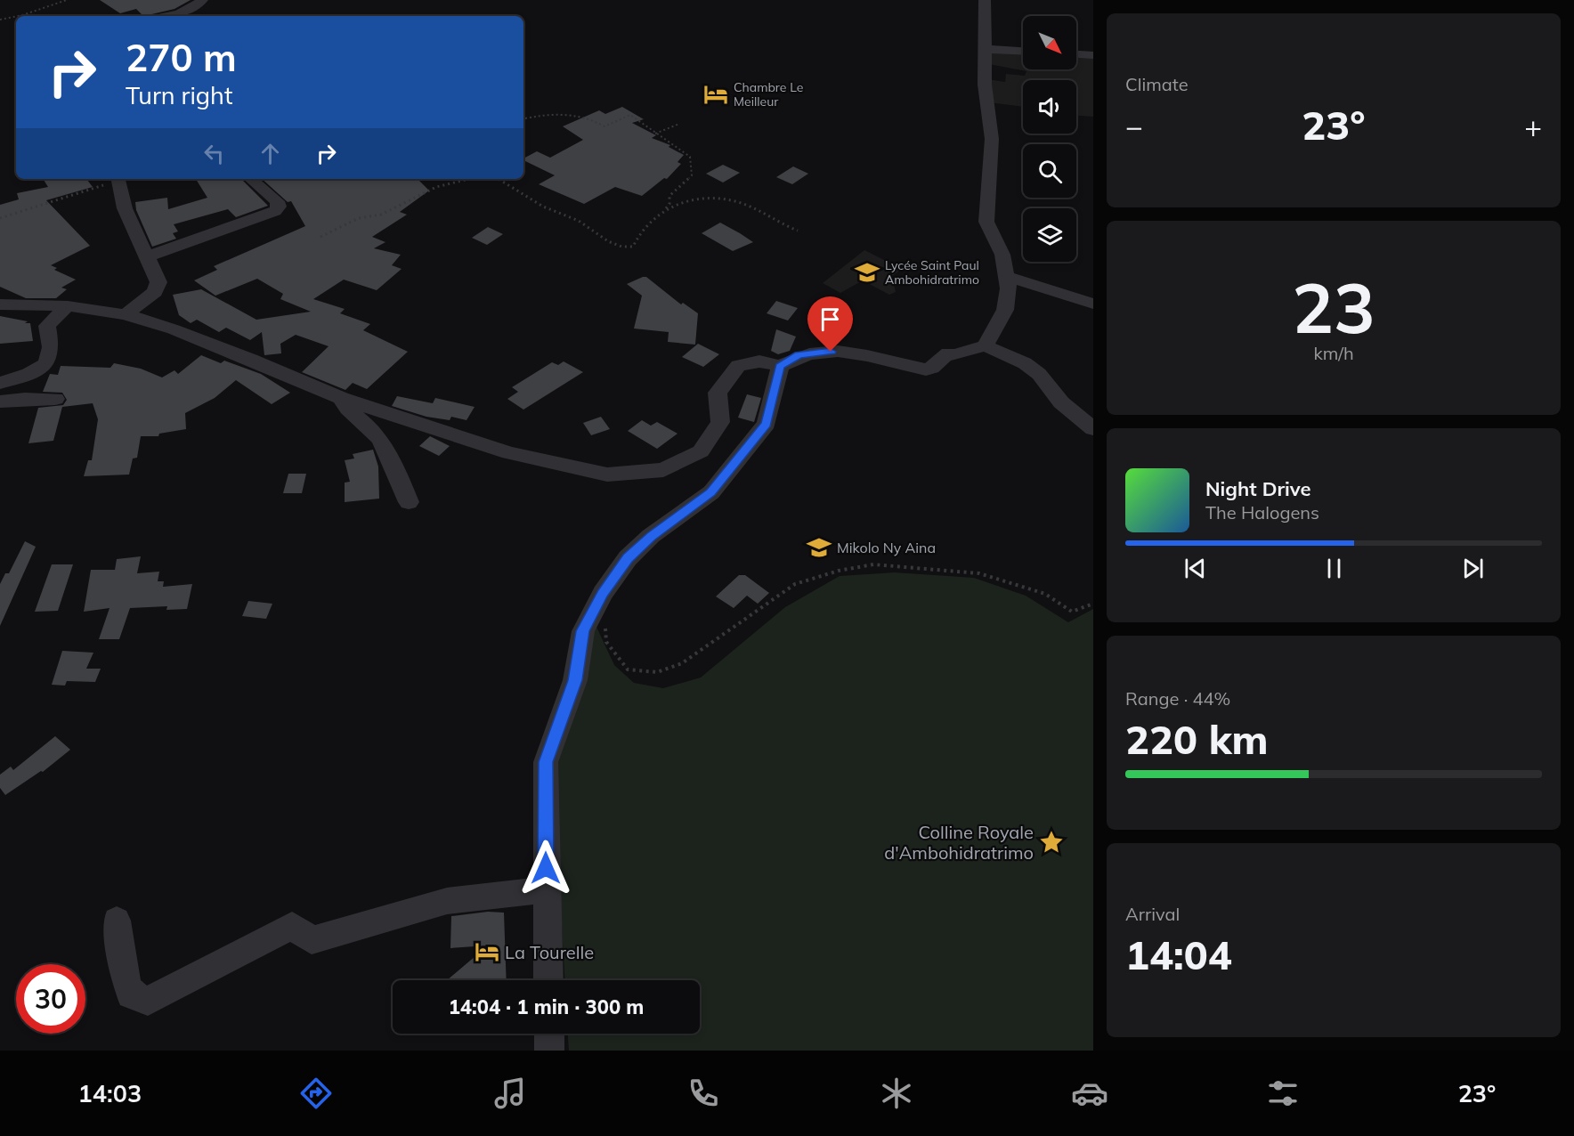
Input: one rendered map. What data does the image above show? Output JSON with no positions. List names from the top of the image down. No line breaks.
{"places":{"hotel":["Chambre Le Meilleur","La Tourelle"],"school or university":["Lycée Saint Paul Ambohidratrimo","Mikolo Ny Aina"],"place":["Colline Royale d'Ambohidratrimo"]},"north":"bottom right","page":{"tile":["Climate",["23","km/h"],["Range · 44%","220 km"],["Arrival","14:04"]],"turn":["270 m","Turn right"],"heat":["−","23°","+"],"song":["Night Drive","The Halogens"],"limit":"30","trip":"14:04 · 1 min · 300 m","tabs":["14:03","23°"]}}
